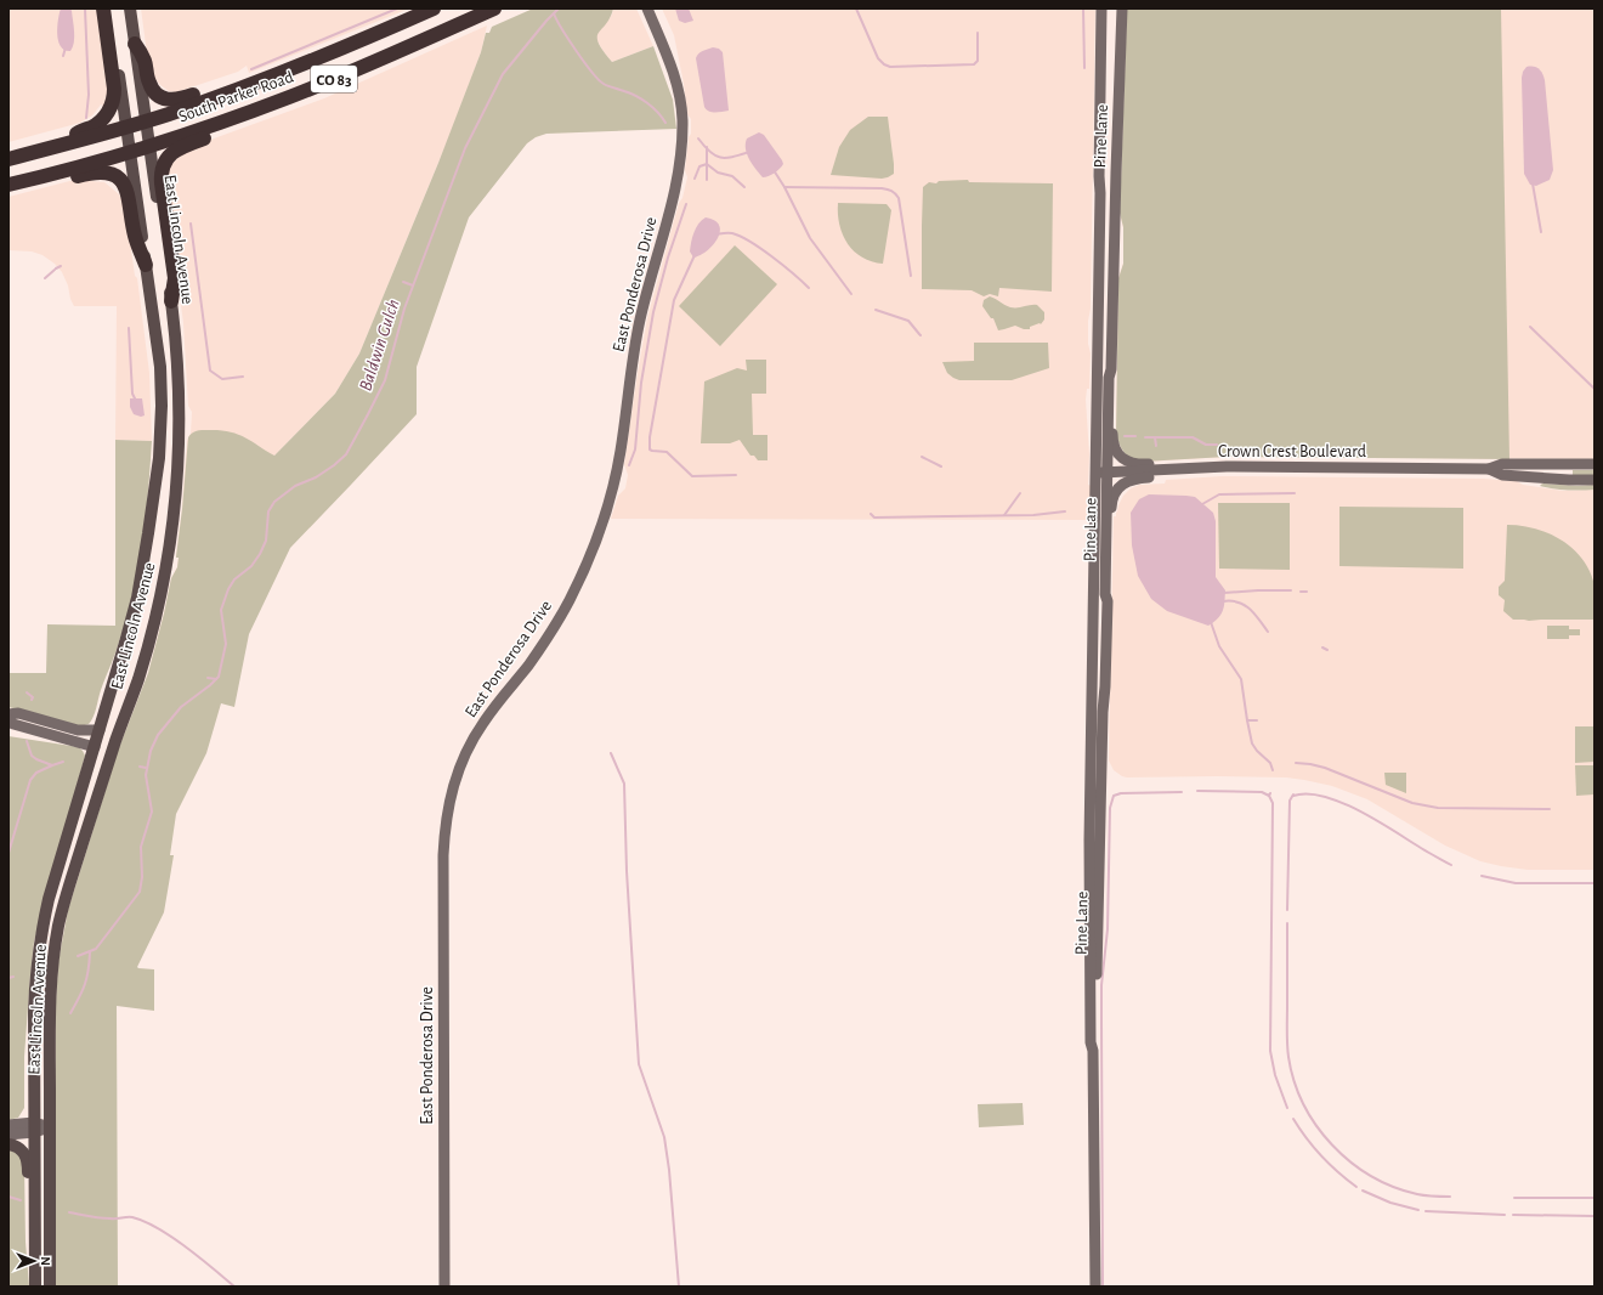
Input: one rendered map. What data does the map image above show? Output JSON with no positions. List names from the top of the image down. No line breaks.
{"streets":{"highway":["CO 83","South Parker Road"],"main road":["Pine Lane","East Lincoln Avenue","East Ponderosa Drive","Crown Crest Boulevard"]},"crossings":[["South Parker Road","East Lincoln Avenue"],["Pine Lane","Crown Crest Boulevard"]],"water":["Baldwin Gulch"],"north":"right"}
